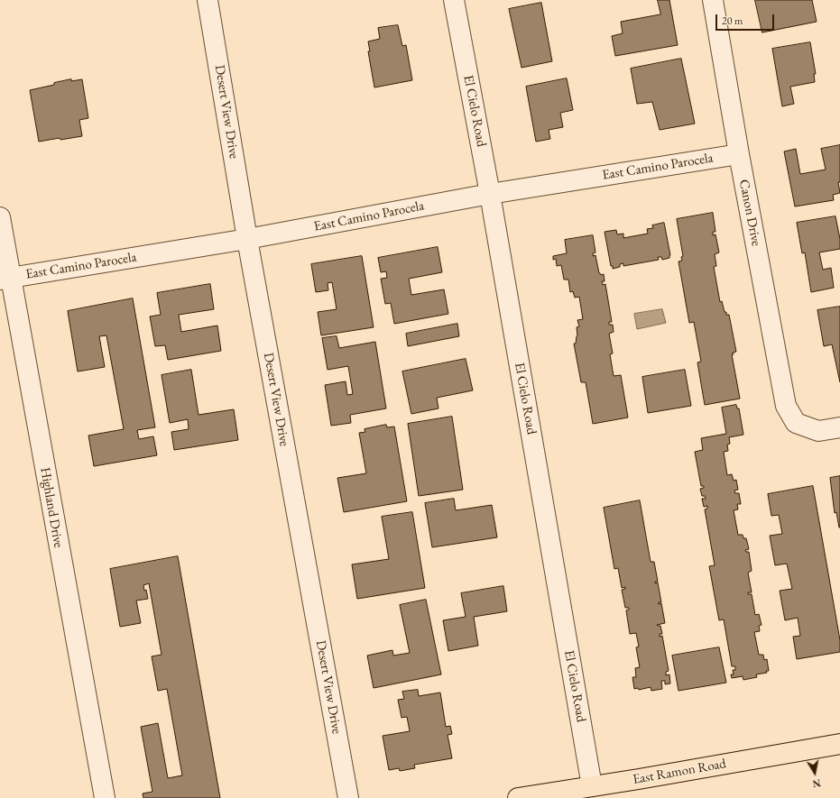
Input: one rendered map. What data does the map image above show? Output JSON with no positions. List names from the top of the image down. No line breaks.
{"streets":{"main road":["East Ramon Road"],"street":["El Cielo Road","Desert View Drive","East Camino Parocela","Canon Drive","Highland Drive"]},"crossings":[["El Cielo Road","East Camino Parocela"],["El Cielo Road","East Ramon Road"],["Desert View Drive","East Camino Parocela"],["East Camino Parocela","Canon Drive"],["East Camino Parocela","Highland Drive"]],"scale_bar":"20 m","north":"bottom"}
